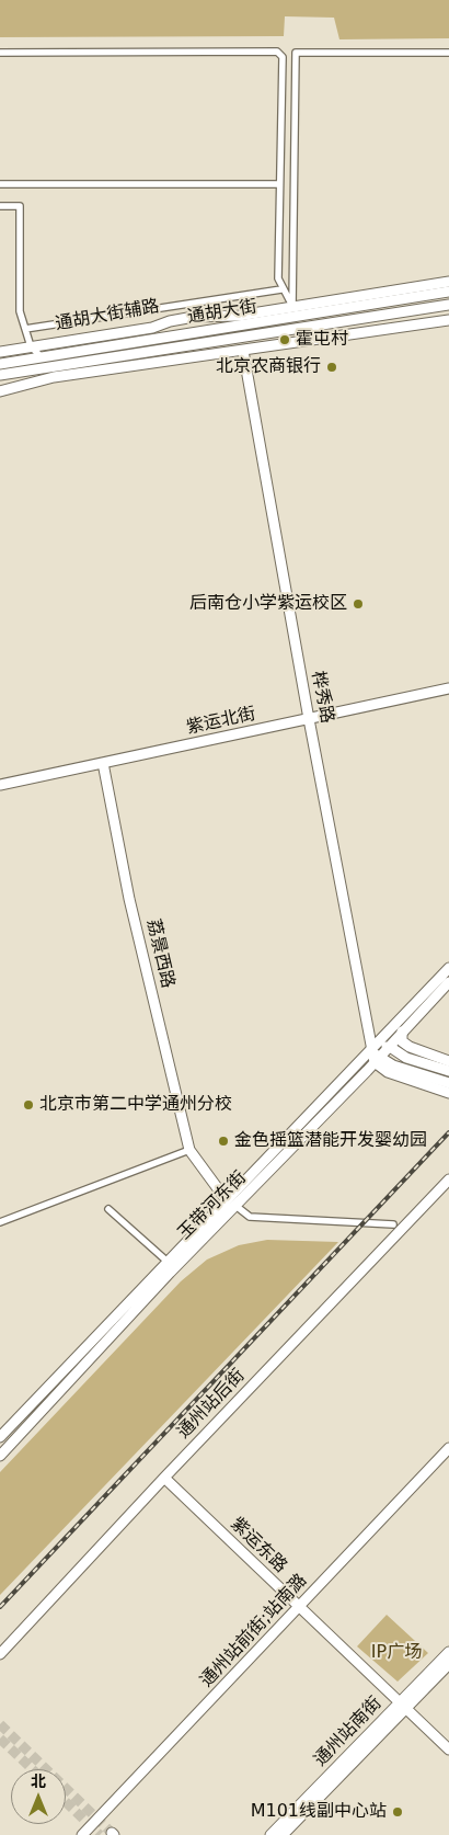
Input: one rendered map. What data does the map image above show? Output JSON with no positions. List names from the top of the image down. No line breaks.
{"streets":{"street":["通胡大街","通胡大街辅路","桦秀路","紫运北街","荔景西路","玉带河东街","通州站后街","紫运东路","通州站前街;站南潞","通州站南街"]},"crossings":[["桦秀路","紫运北街"],["桦秀路","玉带河东街"],["紫运北街","荔景西路"],["荔景西路","玉带河东街"],["通州站后街","紫运东路"],["紫运东路","通州站前街;站南潞"],["紫运东路","通州站南街"]],"parks":["IP广场"],"places":["霍屯村","北京农商银行","后南仓小学紫运校区","北京市第二中学通州分校","金色摇篮潜能开发婴幼园","M101线副中心站"],"north":"top"}
